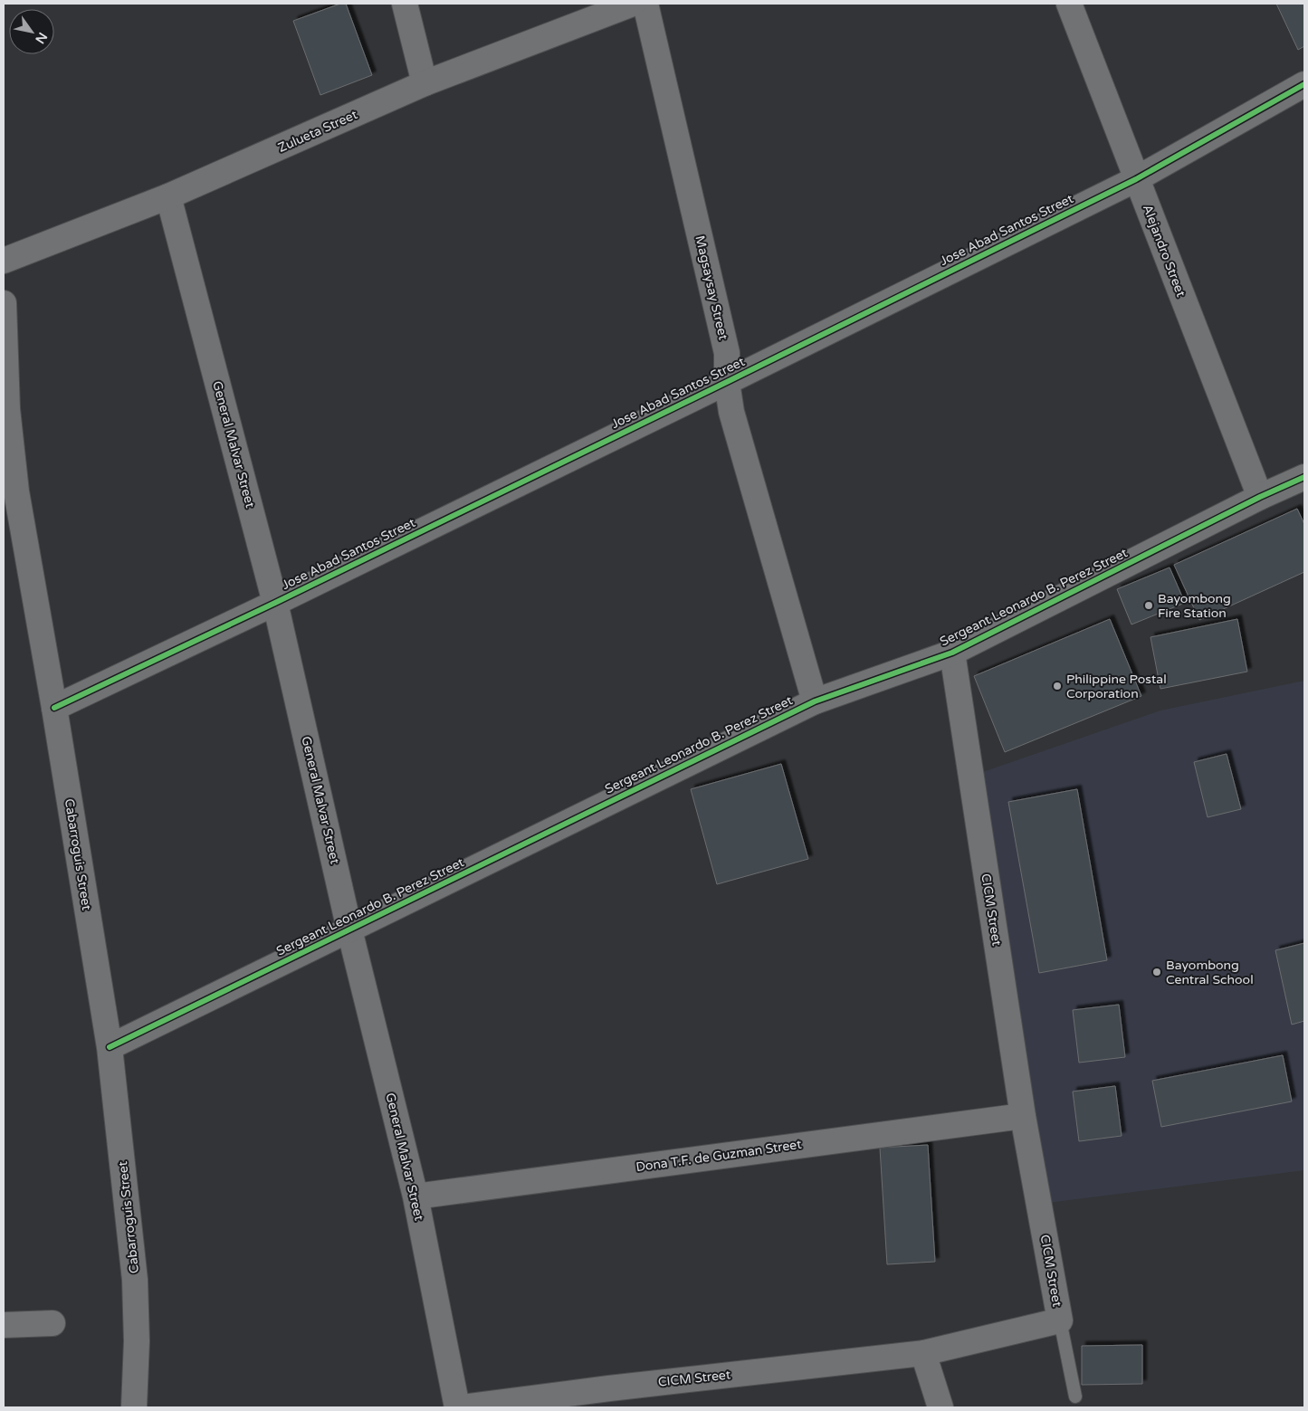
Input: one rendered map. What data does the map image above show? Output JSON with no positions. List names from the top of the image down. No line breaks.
{"streets":{"street":["Zulueta Street","Jose Abad Santos Street","Alejandro Street","Magsaysay Street","General Malvar Street","Sergeant Leonardo B. Perez Street","Cabarroguis Street","CICM Street","Dona T.F. de Guzman Street"]},"crossings":[["Zulueta Street","General Malvar Street"],["Jose Abad Santos Street","Alejandro Street"],["Jose Abad Santos Street","Magsaysay Street"],["Jose Abad Santos Street","General Malvar Street"],["Jose Abad Santos Street","Cabarroguis Street"],["Alejandro Street","Sergeant Leonardo B. Perez Street"],["Magsaysay Street","Sergeant Leonardo B. Perez Street"],["General Malvar Street","Sergeant Leonardo B. Perez Street"],["General Malvar Street","Dona T.F. de Guzman Street"],["Sergeant Leonardo B. Perez Street","Cabarroguis Street"],["Sergeant Leonardo B. Perez Street","CICM Street"],["CICM Street","Dona T.F. de Guzman Street"]],"places":["Bayombong Fire Station","Philippine Postal Corporation","Bayombong Central School"],"north":"bottom right"}
